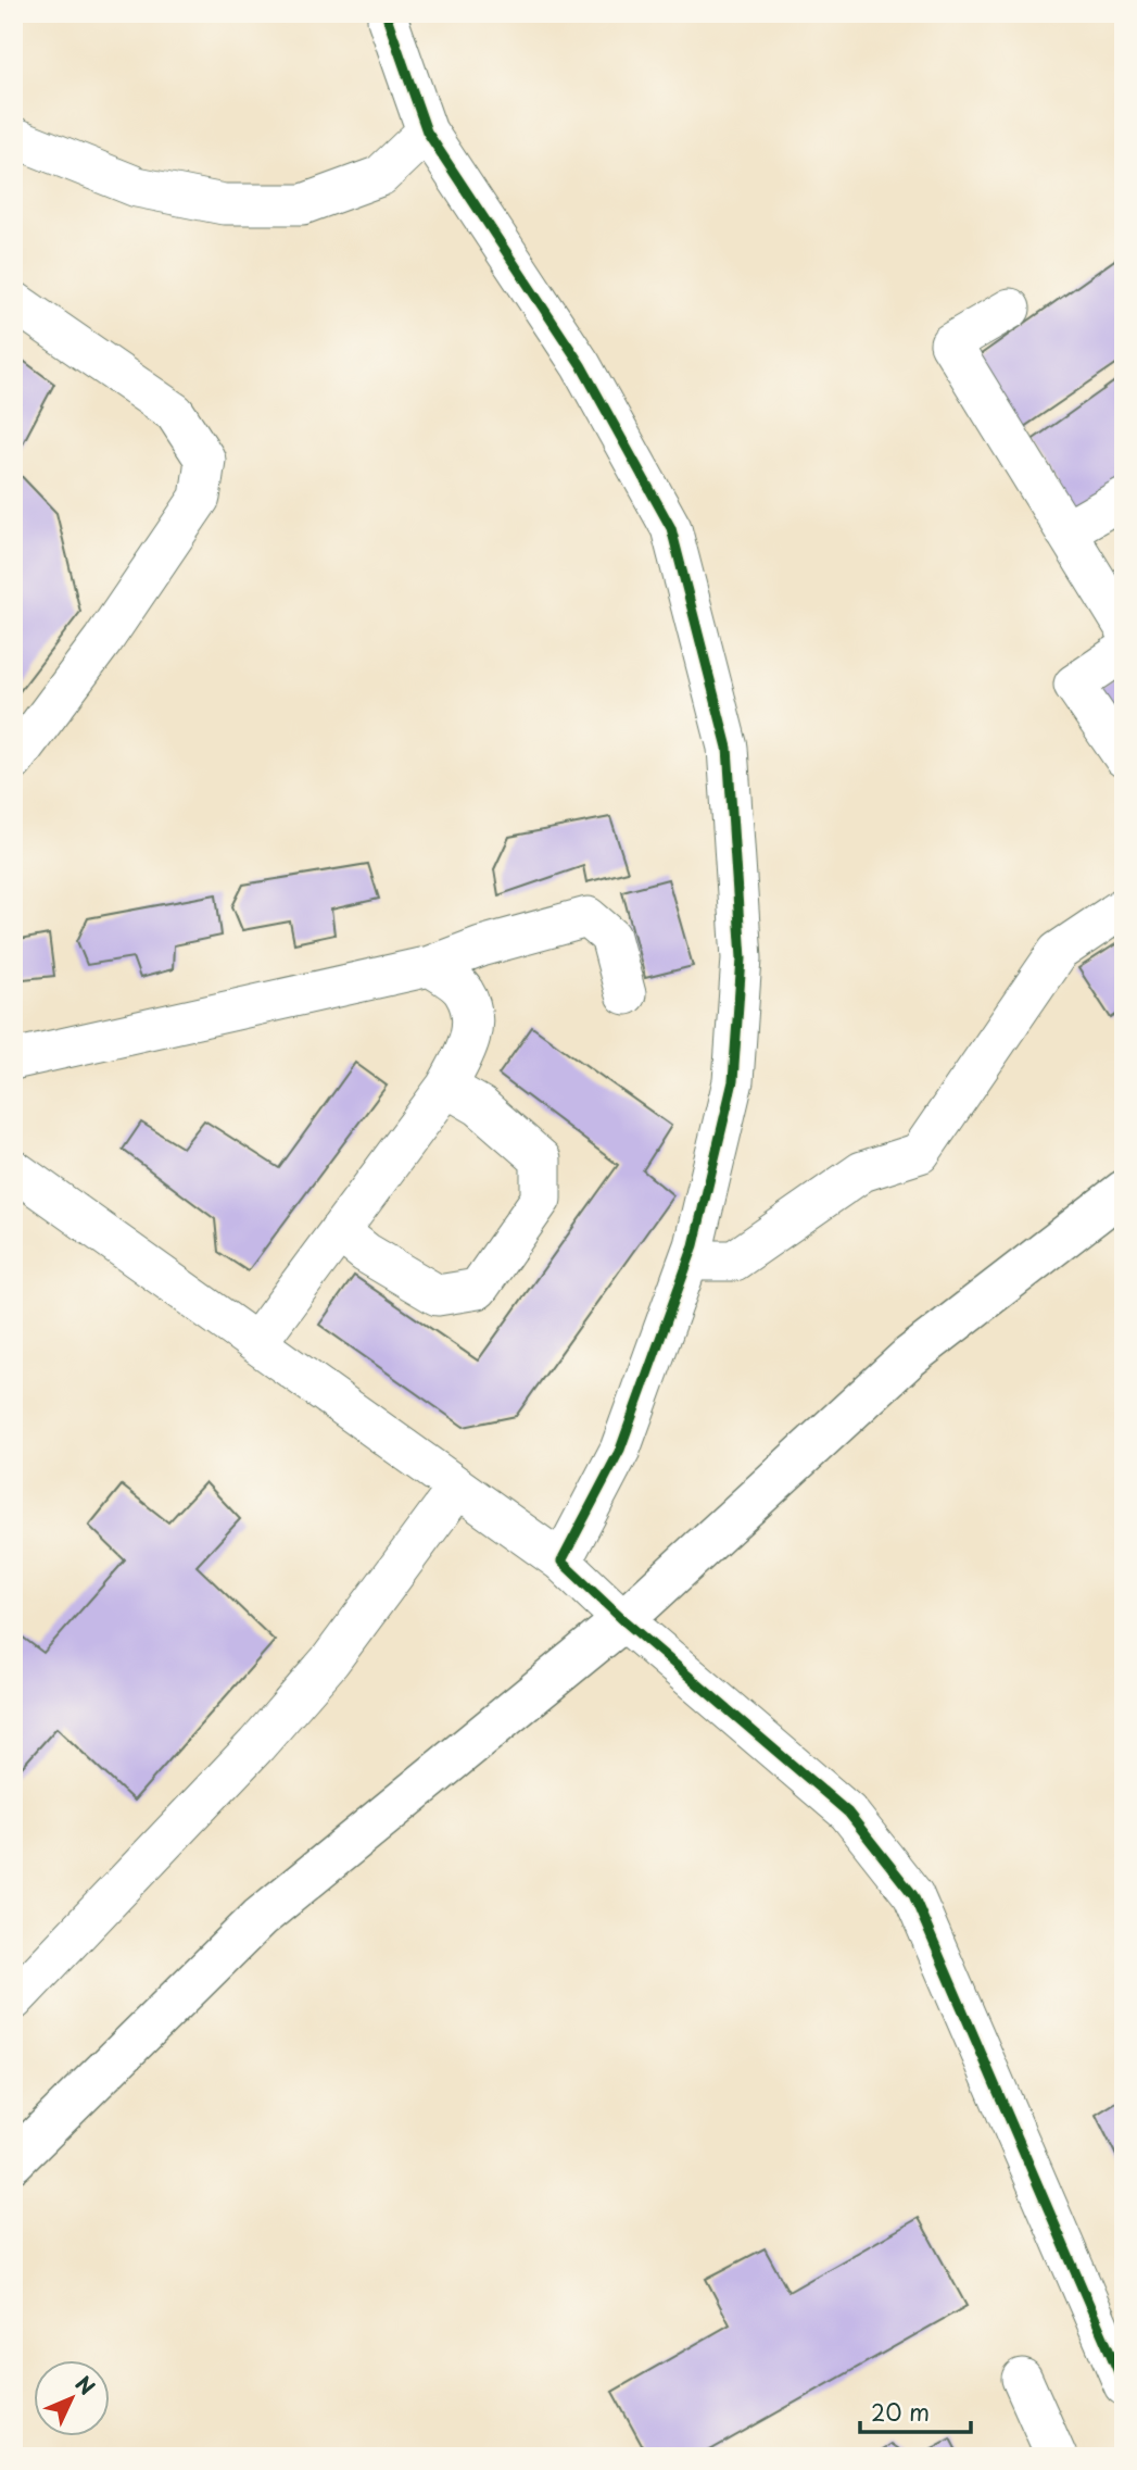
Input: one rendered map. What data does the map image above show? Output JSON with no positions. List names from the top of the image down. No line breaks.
{"scale_bar":"20 m","north":"top right"}
